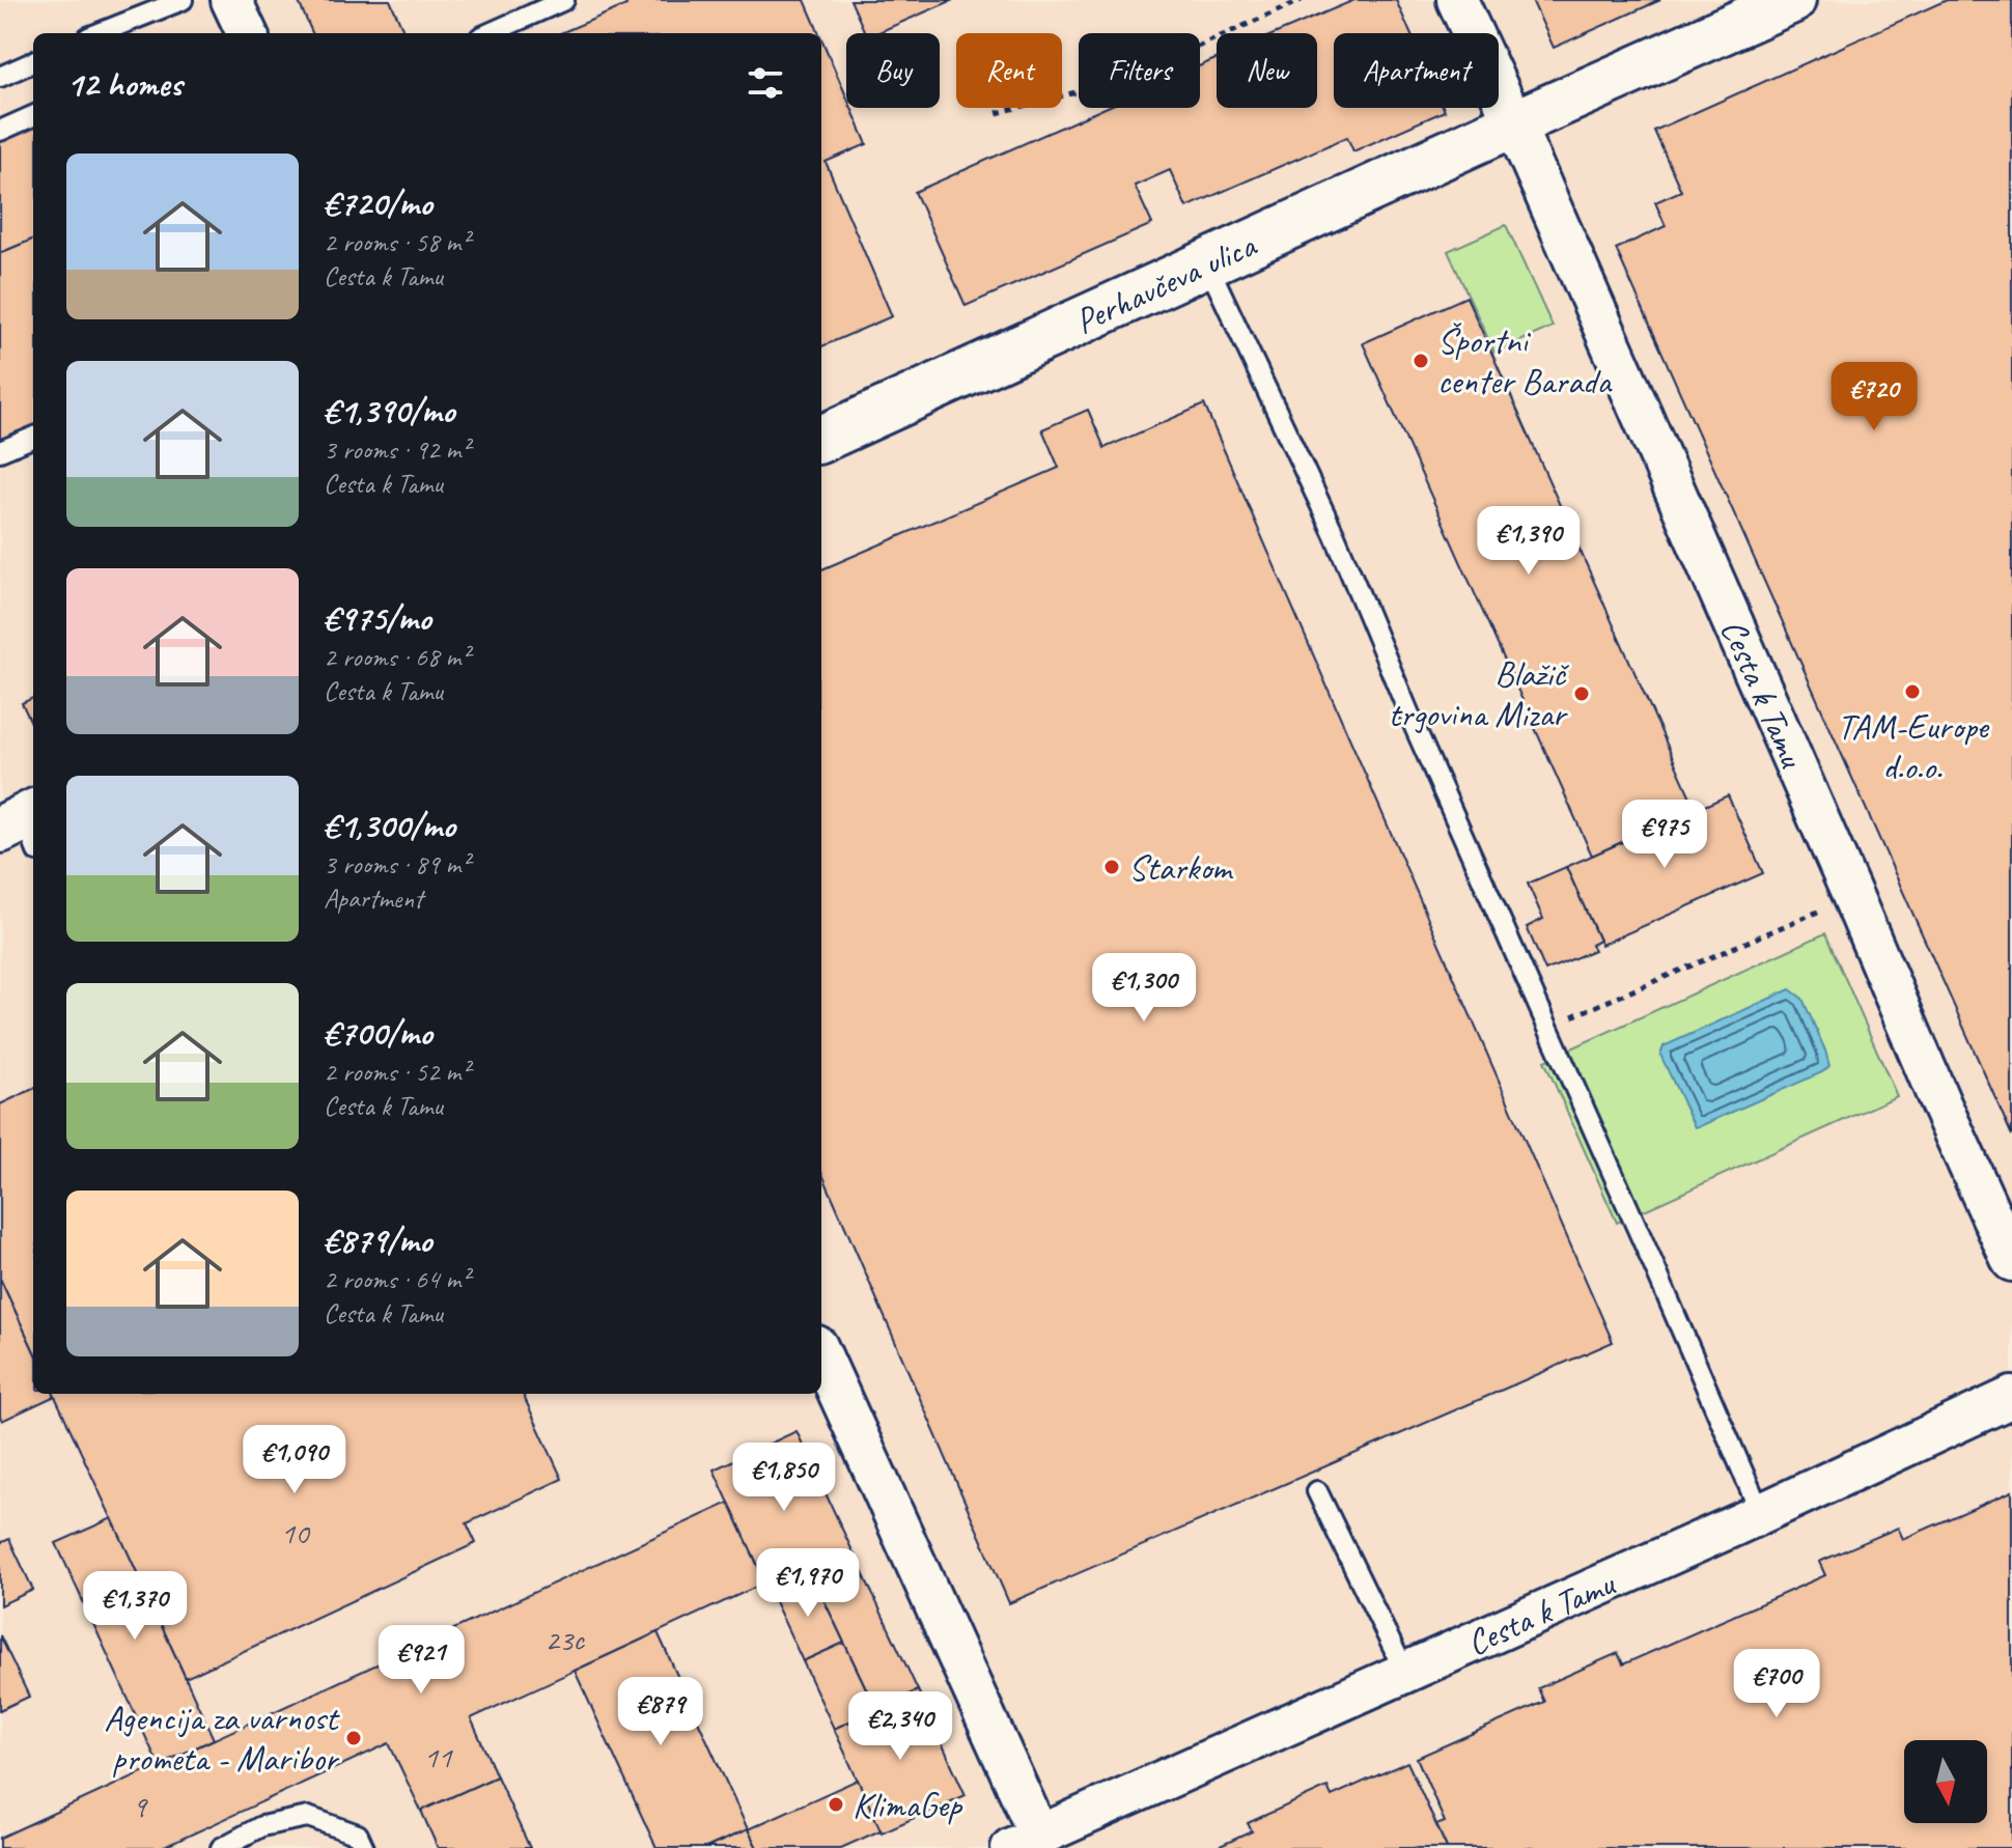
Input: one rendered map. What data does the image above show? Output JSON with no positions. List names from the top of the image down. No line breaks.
{"streets":{"street":["Perhavčeva ulica","Cesta k Tamu"]},"crossings":[["Perhavčeva ulica","Cesta k Tamu"]],"places":["Športni center Barada","TAM-Europe d.o.o.","Blažič trgovina Mizar","Starkom","Agencija za varnost prometa - Maribor","KlimaGep"],"house_numbers":["10","23c","11","9"],"north":"bottom","page":{"chip":["Buy","Rent","Filters","New","Apartment"],"heading":"12 homes","list":[{"name":"€720/mo","note":"2 rooms · 58 m² · Cesta k Tamu"},{"name":"€1,390/mo","note":"3 rooms · 92 m² · Cesta k Tamu"},{"name":"€975/mo","note":"2 rooms · 68 m² · Cesta k Tamu"},{"name":"€1,300/mo","note":"3 rooms · 89 m² · Apartment"},{"name":"€700/mo","note":"2 rooms · 52 m² · Cesta k Tamu"},{"name":"€879/mo","note":"2 rooms · 64 m² · Cesta k Tamu"}],"price":["€720","€1,390","€975","€1,300","€1,090","€1,850","€1,970","€1,370","€921","€700","€879","€2,340"]}}
